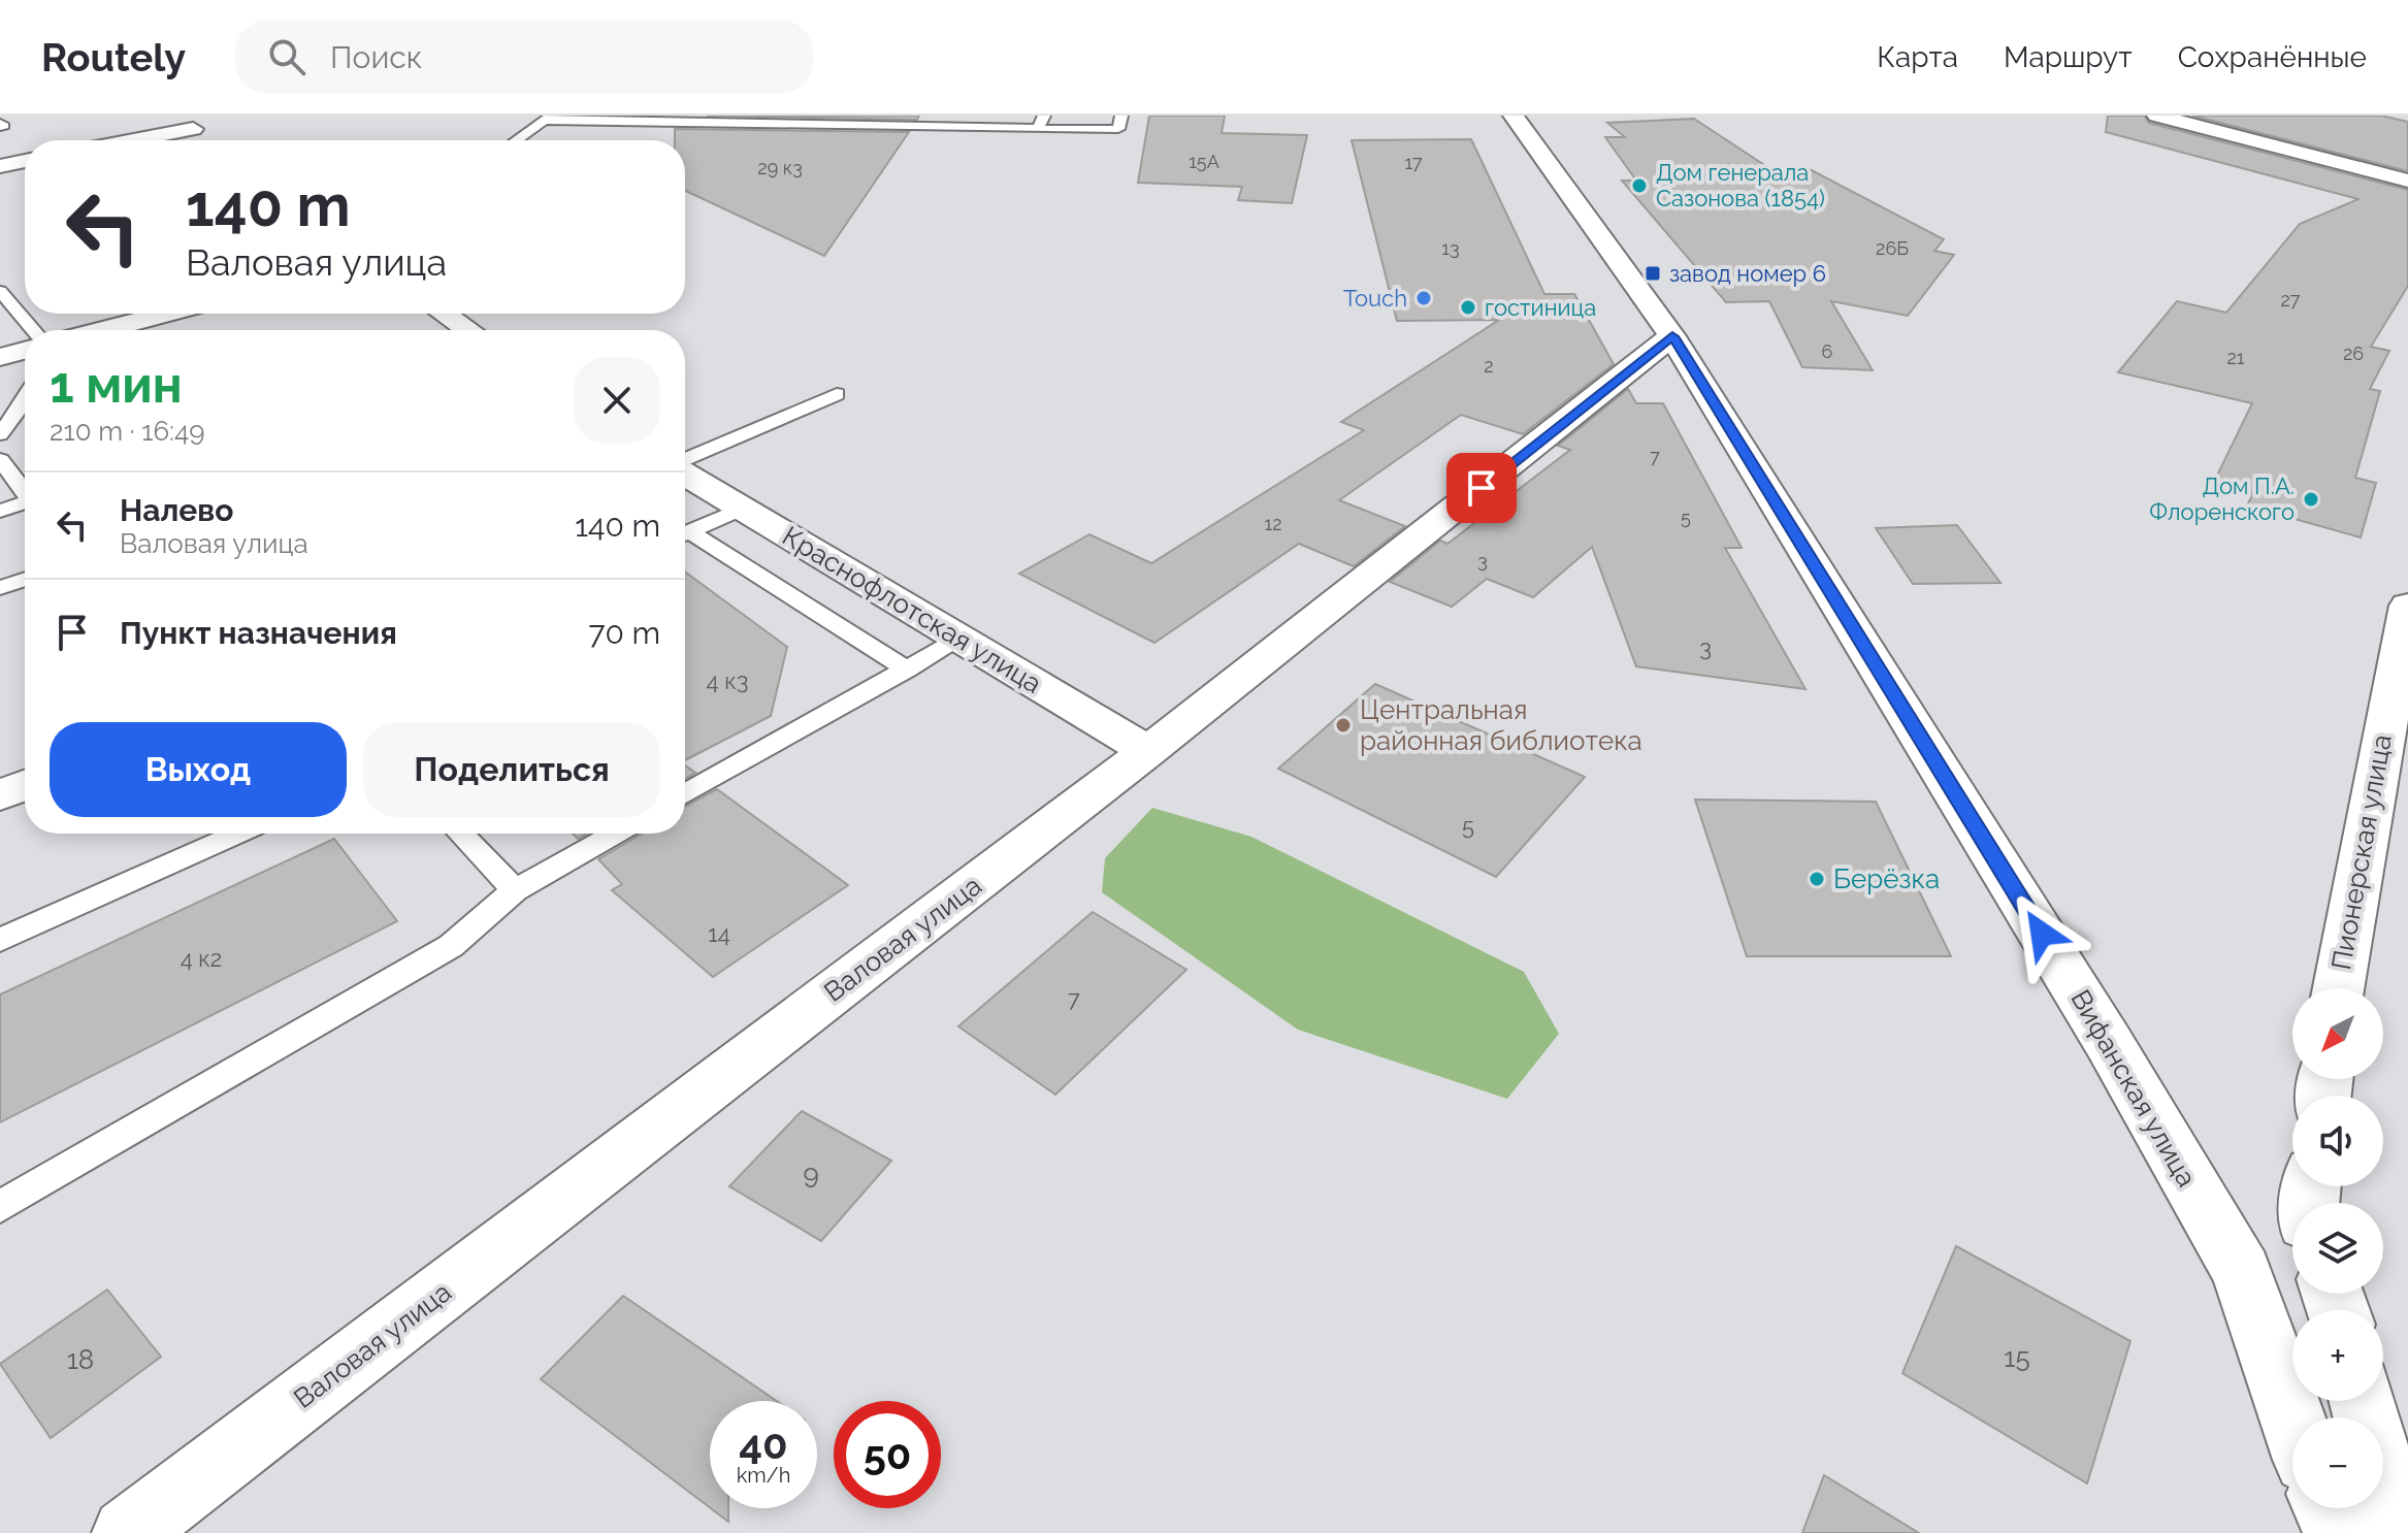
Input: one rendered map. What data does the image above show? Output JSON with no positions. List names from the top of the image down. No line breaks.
{"streets":{"main road":["Краснофлотская улица","Пионерская улица","Валовая улица","Вифанская улица"]},"crossings":[["Краснофлотская улица","Валовая улица"],["Валовая улица","Вифанская улица"]],"places":{"other":["Дом генерала Сазонова (1854)","Touch","гостиница","Дом П.А. Флоренского","Центральная районная библиотека","Берёзка"],"transit":["завод номер 6"]},"house_numbers":["15А","17","29 к3","13","26Б","27","6","26","21","2","7","5","12","3","3","4 к3","5","14","4 к2","7","9","15","18"],"north":"bottom left","page":{"header":"Routely","search":"Поиск","nav":["Карта","Маршрут","Сохранённые"],"turn":["140 m","Валовая улица"],"heading":["1 мин","210 m · 16:49"],"list":[{"name":"Налево","note":"Валовая улица","value":"140 m"},{"name":"Пункт назначения","value":"70 m"}],"buttons":["Выход","Поделиться"],"map_buttons":["+","−"],"speed":"40 km/h","limit":"50"}}
